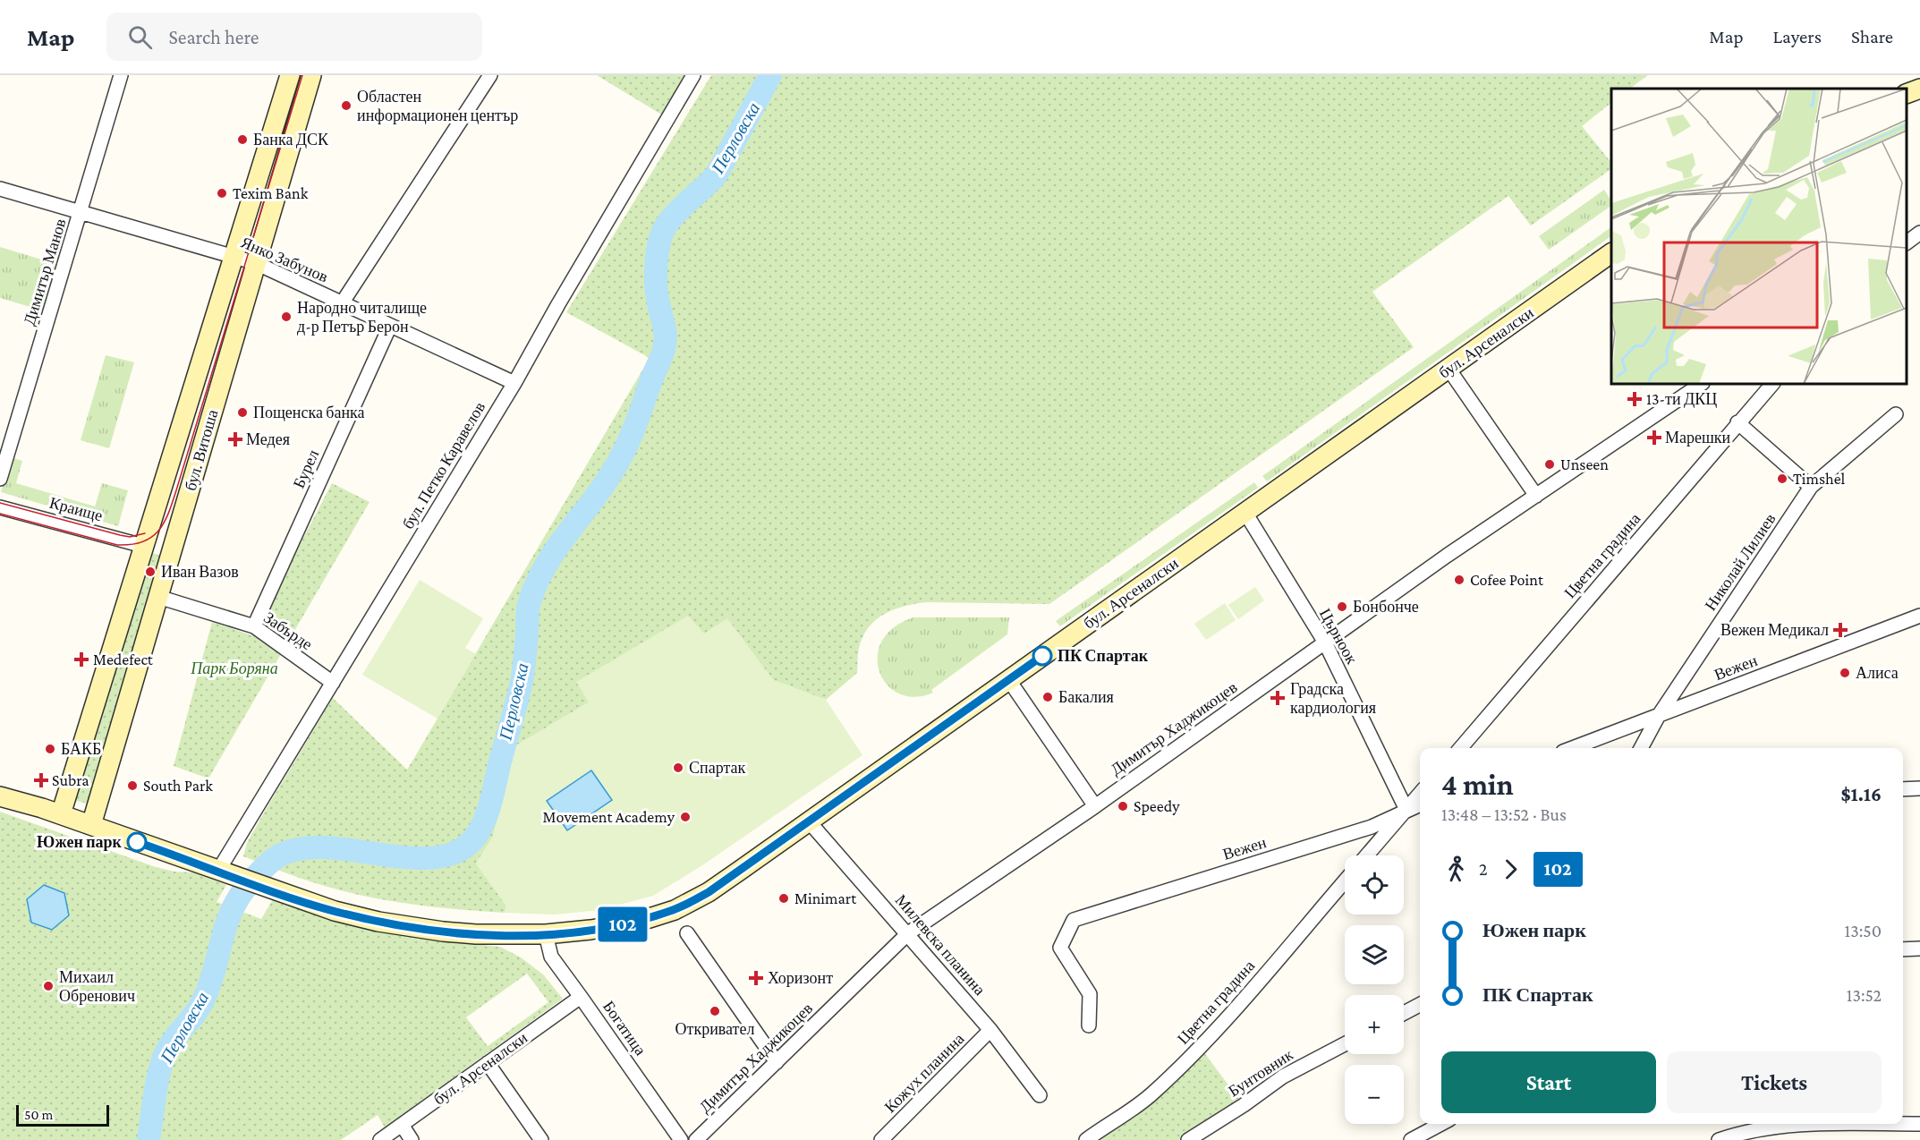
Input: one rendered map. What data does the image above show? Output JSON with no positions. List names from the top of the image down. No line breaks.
{"streets":{"street":["Янко Забунов","Димитър Манов","бул. Арсеналски","бул. Витоша","бул. Петко Каравелов","Бурел","Краище","Цветна градина","Николай Лилиев","Забърде","Църноок","Вежен","Димитър Хаджикоцев","Милевска планина","Богатица","Кожух планина","Бунтовник"]},"crossings":[["Янко Забунов","Димитър Манов"],["Янко Забунов","бул. Витоша"],["Янко Забунов","бул. Петко Каравелов"],["Янко Забунов","Бурел"],["бул. Арсеналски","бул. Витоша"],["бул. Арсеналски","бул. Петко Каравелов"],["бул. Арсеналски","Църноок"],["бул. Арсеналски","Милевска планина"],["бул. Арсеналски","Богатица"],["бул. Витоша","Краище"],["бул. Витоша","Забърде"],["бул. Петко Каравелов","Забърде"],["Бурел","Забърде"],["Николай Лилиев","Вежен"],["Църноок","Вежен"],["Църноок","Димитър Хаджикоцев"],["Димитър Хаджикоцев","Милевска планина"],["Милевска планина","Кожух планина"]],"water":["Перловска"],"parks":["Парк Боряна"],"places":{"other":["Областен информационен център","Банка ДСК","Texim Bank","Народно читалище д-р Петър Берон","Пощенска банка","Unseen","Timshel","Иван Вазов","Cofee Point","Бонбонче","ПК Спартак","Алиса","Бакалия","БАКБ","Спартак","South Park","Speedy","Movement Academy","Южен парк","Minimart","Михаил Обренович","Откривател"],"health":["13-ти ДКЦ","Марешки","Медея","Вежен Медикал","Medefect","Градска кардиология","Subra","Хоризонт"]},"lines":["bus line 102"],"scale_bar":"50 m","page":{"header":"Map","search":"Search here","nav":["Map","Layers","Share"],"on_map":"102","heading":["4 min","13:48 – 13:52 · Bus","$1.16"],"legs":["2","102"],"map_buttons":["+","−"],"list":[{"name":"Южен парк","value":"13:50"},{"name":"ПК Спартак","value":"13:52"}],"buttons":["Start","Tickets"],"scale":"50 m"}}
